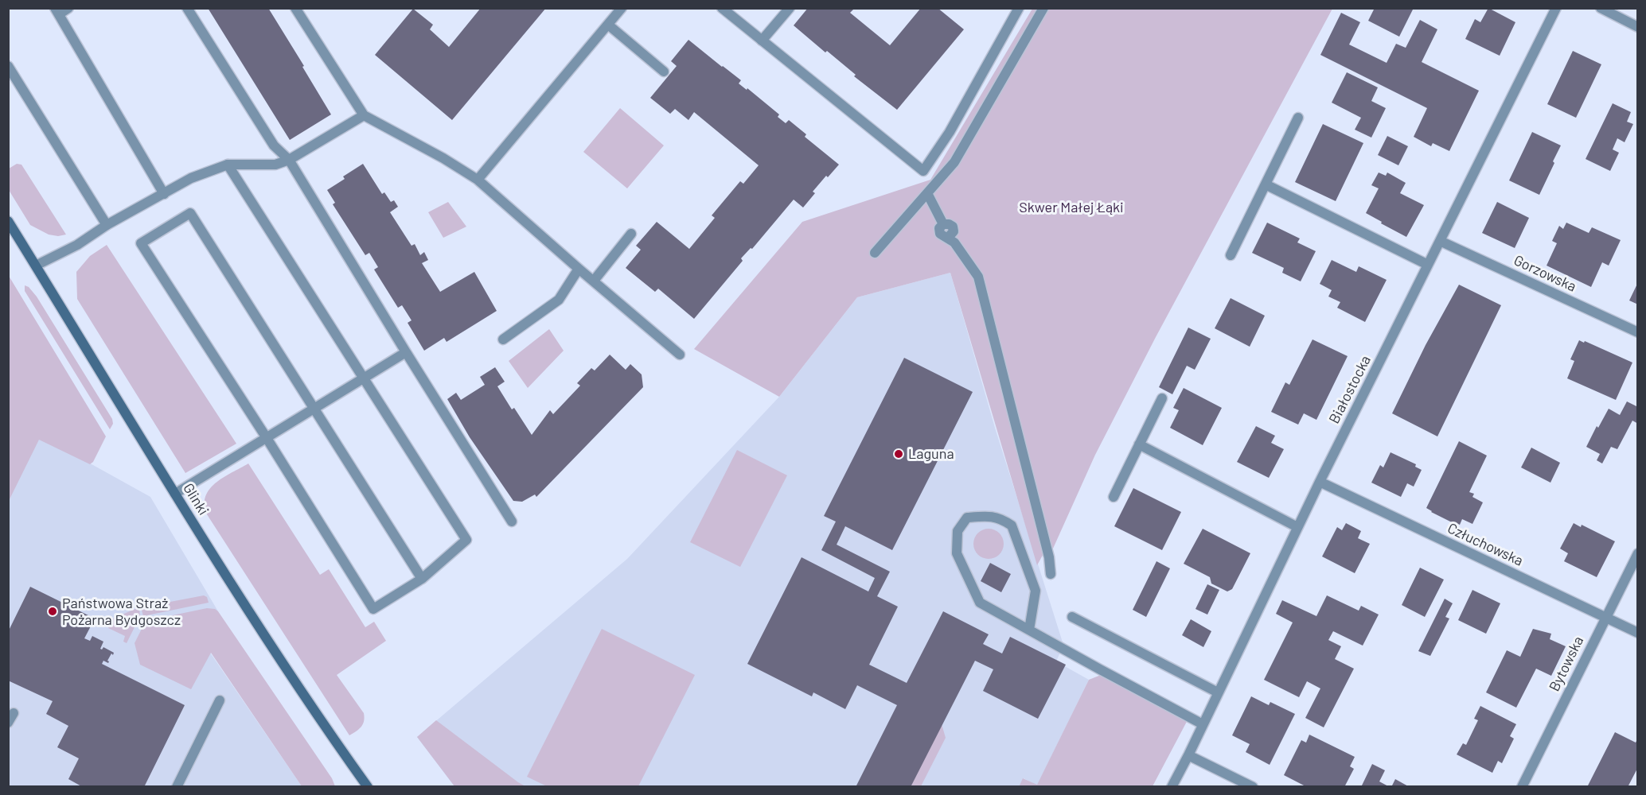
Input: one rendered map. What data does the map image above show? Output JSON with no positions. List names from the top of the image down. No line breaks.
{"streets":{"street":["Gorzowska","Białostocka","Glinki","Człuchowska","Bytowska"]},"crossings":[["Gorzowska","Białostocka"],["Białostocka","Człuchowska"],["Człuchowska","Bytowska"]],"parks":["Skwer Małej Łąki"],"places":["Laguna","Państwowa Straż Pożarna Bydgoszcz"]}
